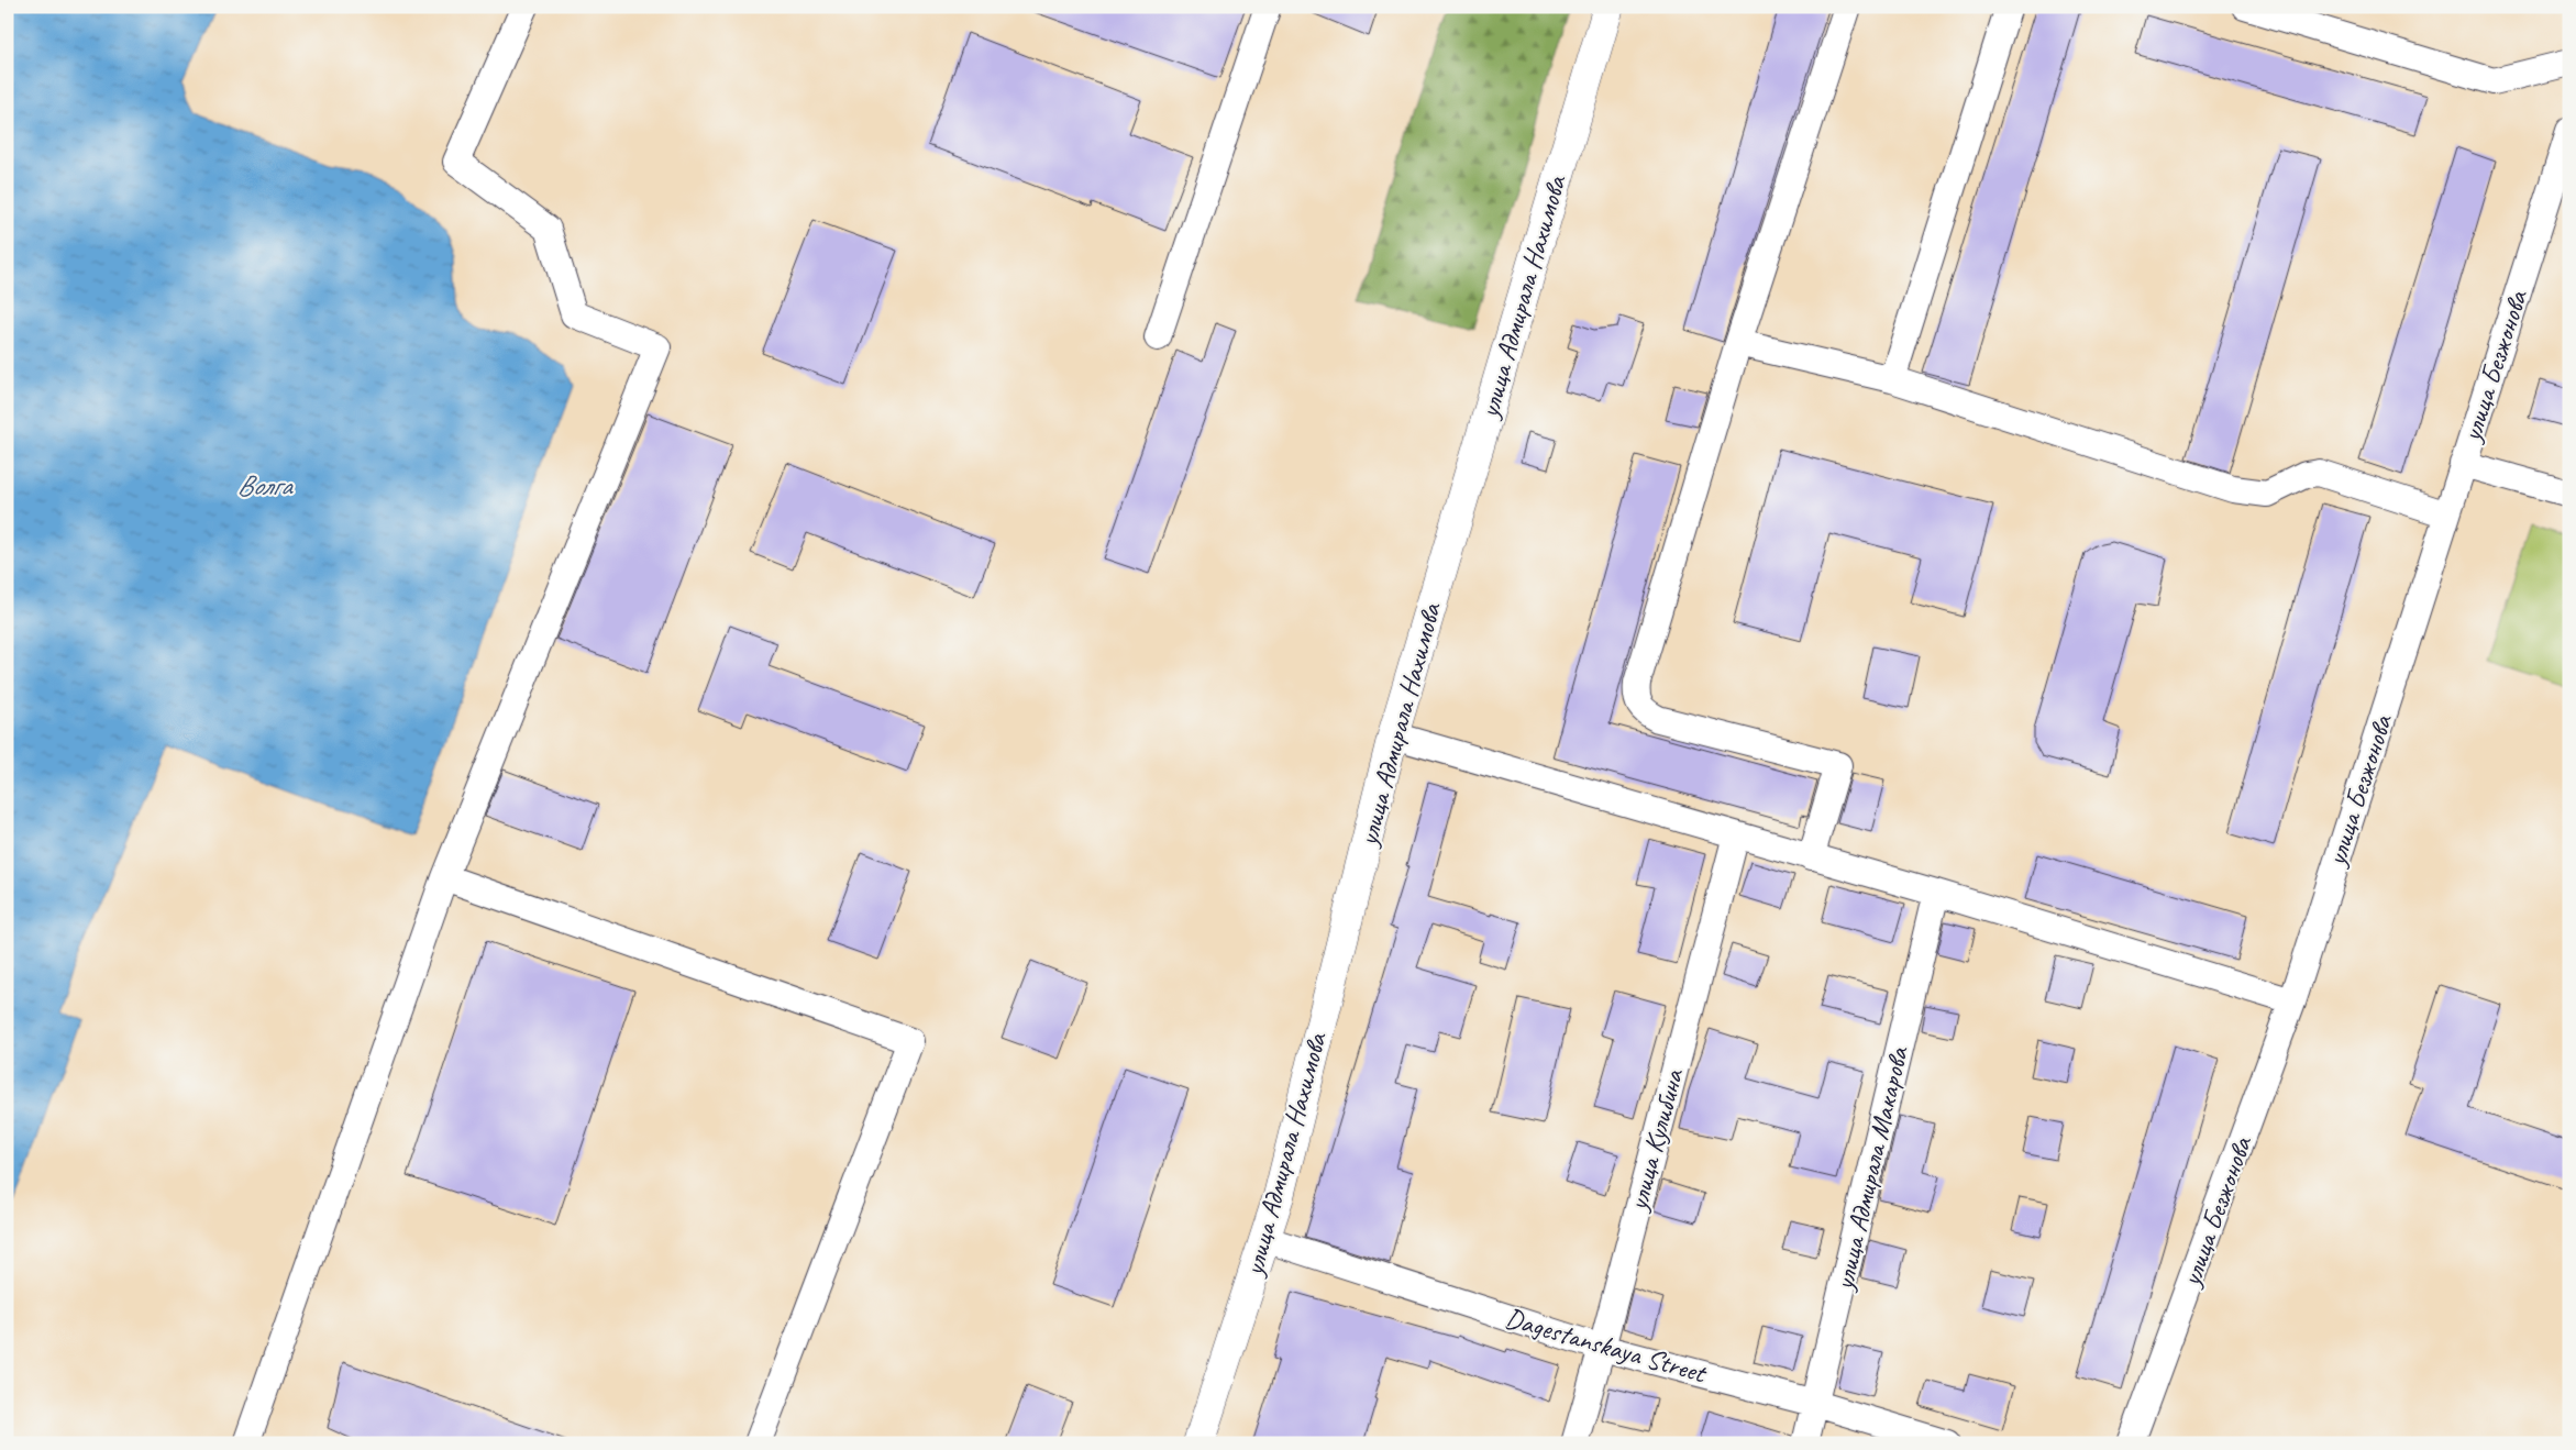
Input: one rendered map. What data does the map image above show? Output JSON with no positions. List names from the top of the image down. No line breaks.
{"streets":{"main road":["улица Адмирала Нахимова"],"street":["улица Безжонова","улица Кулибина","улица Адмирала Макарова","Dagestanskaya Street"]},"crossings":[["улица Адмирала Нахимова","Dagestanskaya Street"],["улица Кулибина","Dagestanskaya Street"],["улица Адмирала Макарова","Dagestanskaya Street"]],"water":["Волга"]}
